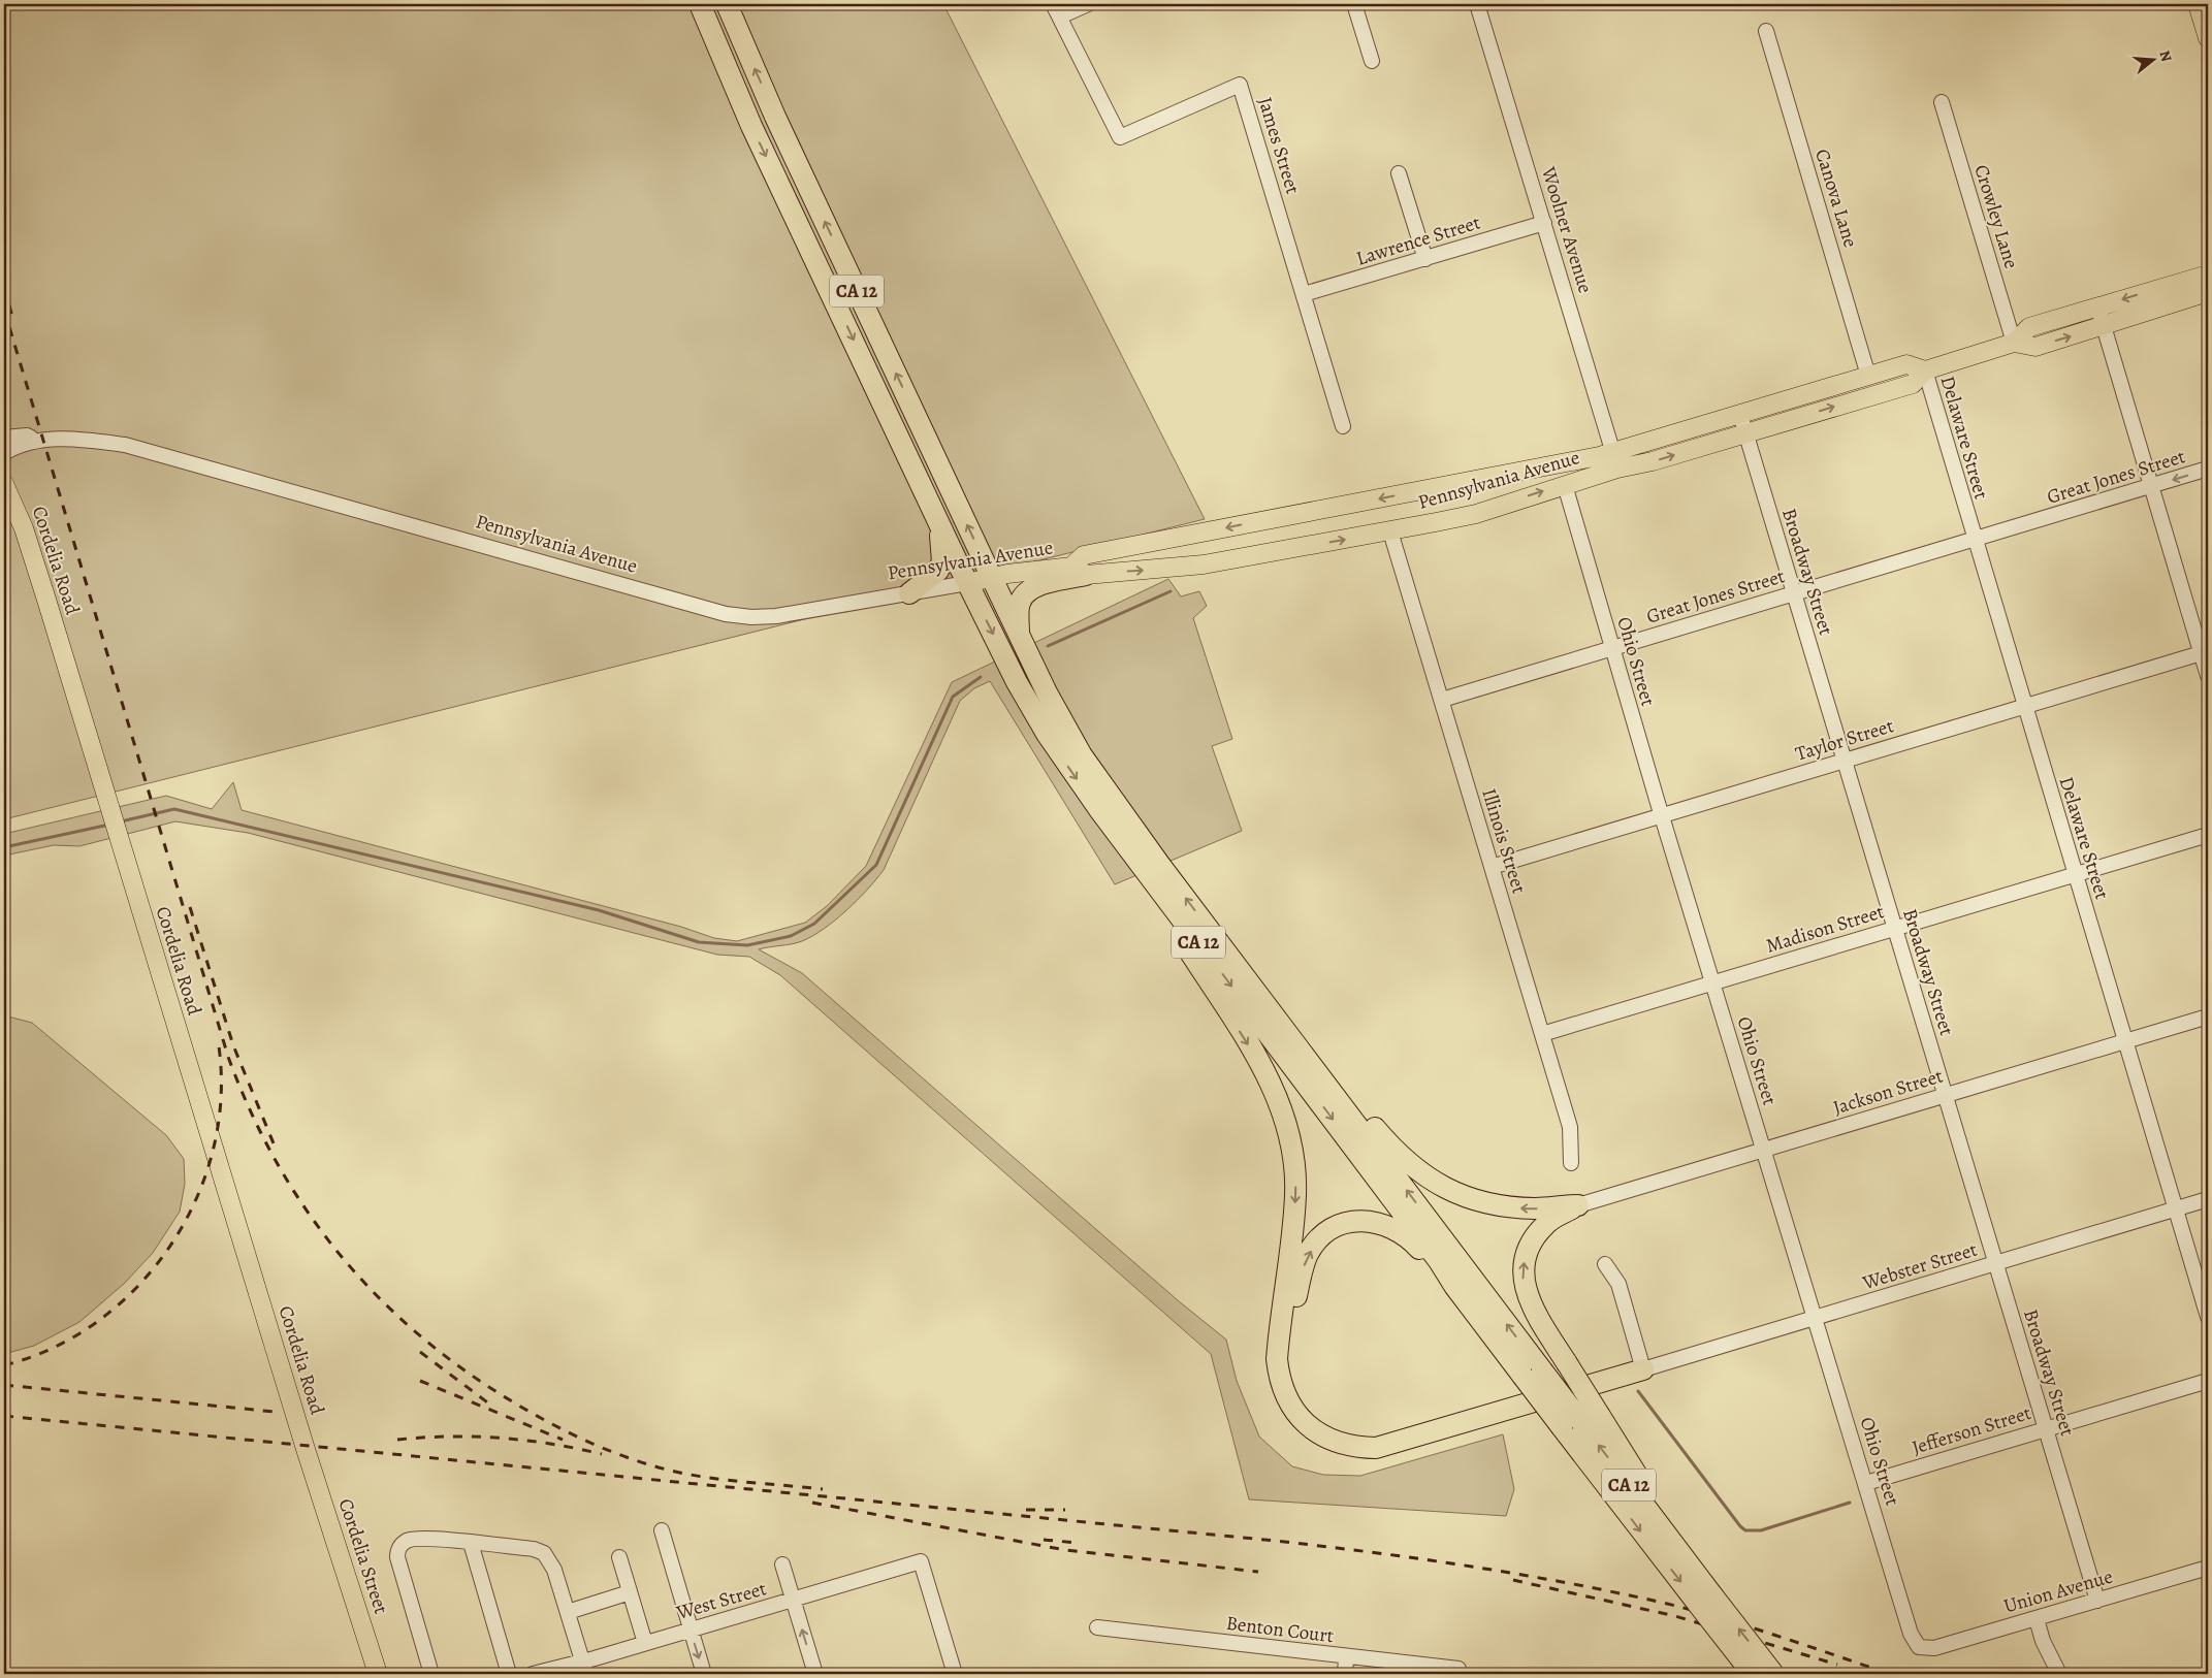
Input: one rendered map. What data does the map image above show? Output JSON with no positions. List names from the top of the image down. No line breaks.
{"streets":{"highway":["CA 12"],"main road":["Pennsylvania Avenue","Cordelia Road","Cordelia Street"],"street":["James Street","Canova Lane","Crowley Lane","Woolner Avenue","Lawrence Street","Delaware Street","Great Jones Street","Broadway Street","Ohio Street","Taylor Street","Illinois Street","Madison Street","Jackson Street","Webster Street","Jefferson Street","Union Avenue","West Street","Benton Court"]},"crossings":[["James Street","Lawrence Street"],["Canova Lane","Pennsylvania Avenue"],["Crowley Lane","Pennsylvania Avenue"],["Woolner Avenue","Lawrence Street"],["Woolner Avenue","Pennsylvania Avenue"],["CA 12","Pennsylvania Avenue"],["Delaware Street","Great Jones Street"],["Delaware Street","Pennsylvania Avenue"],["Delaware Street","Taylor Street"],["Delaware Street","Madison Street"],["Delaware Street","Jackson Street"],["Delaware Street","Webster Street"],["Great Jones Street","Broadway Street"],["Great Jones Street","Ohio Street"],["Great Jones Street","Illinois Street"],["Pennsylvania Avenue","Broadway Street"],["Pennsylvania Avenue","Ohio Street"],["Pennsylvania Avenue","Illinois Street"],["Cordelia Road","Cordelia Street"],["Broadway Street","Taylor Street"],["Broadway Street","Madison Street"],["Broadway Street","Jackson Street"],["Broadway Street","Webster Street"],["Broadway Street","Jefferson Street"],["Broadway Street","Union Avenue"],["Ohio Street","Taylor Street"],["Ohio Street","Madison Street"],["Ohio Street","Jackson Street"],["Ohio Street","Webster Street"],["Ohio Street","Jefferson Street"],["Ohio Street","Union Avenue"],["Taylor Street","Illinois Street"],["Illinois Street","Madison Street"]],"north":"right"}
